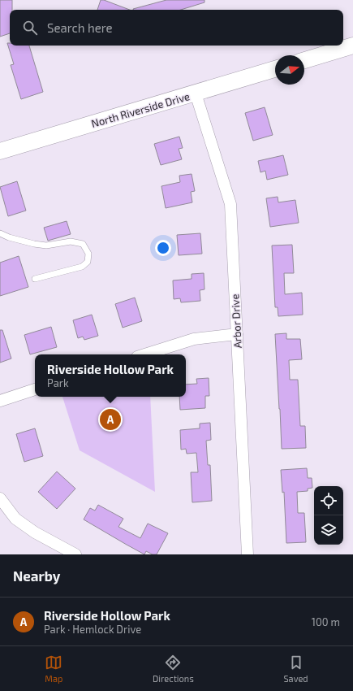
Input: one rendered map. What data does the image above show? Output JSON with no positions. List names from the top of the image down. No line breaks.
{"streets":{"street":["North Riverside Drive","Arbor Drive"]},"crossings":[["North Riverside Drive","Arbor Drive"]],"north":"right","page":{"search":"Search here","popup":["Riverside Hollow Park","Park"],"pins":"A","heading":"Nearby","list":[{"mark":"A","name":"Riverside Hollow Park","note":"Park · Hemlock Drive","value":"100 m"}],"nav":["Map","Directions","Saved"]}}
